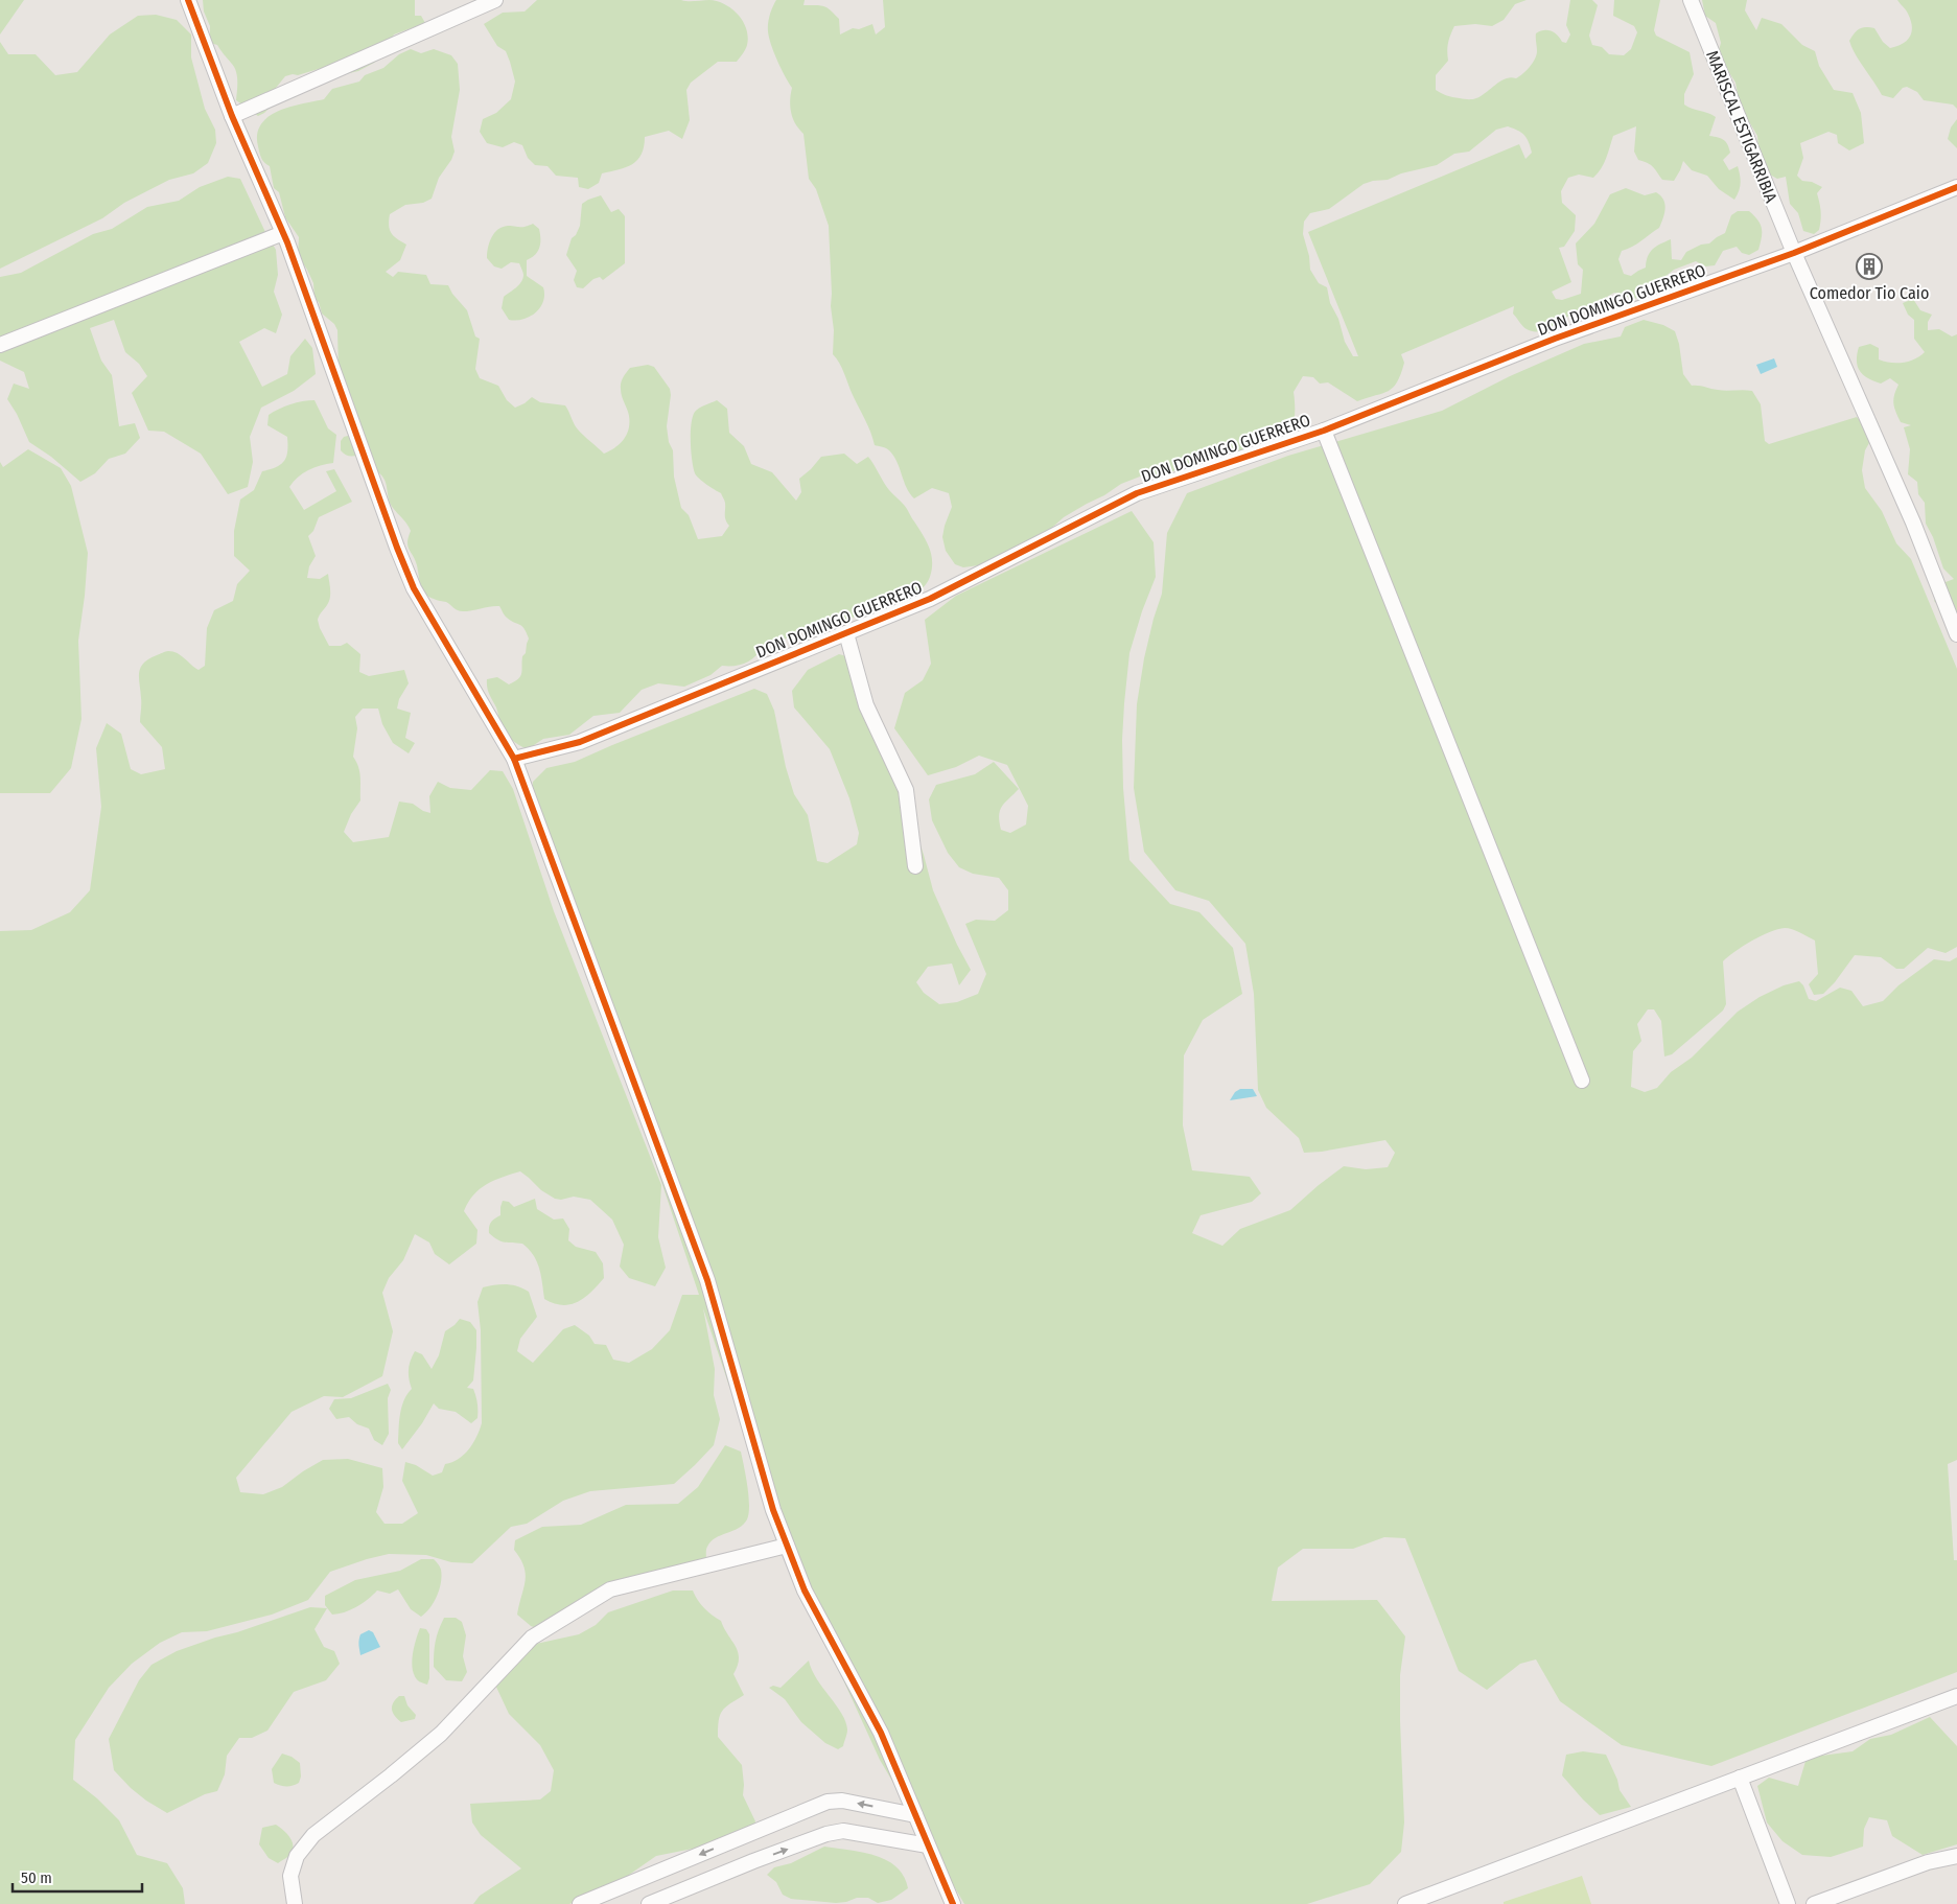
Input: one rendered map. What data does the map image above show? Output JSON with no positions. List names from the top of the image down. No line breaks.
{"streets":{"street":["MARISCAL ESTIGARRIBIA","DON DOMINGO GUERRERO"]},"crossings":[["MARISCAL ESTIGARRIBIA","DON DOMINGO GUERRERO"]],"places":{"building":["Comedor Tio Caio"]},"scale_bar":"50 m"}
